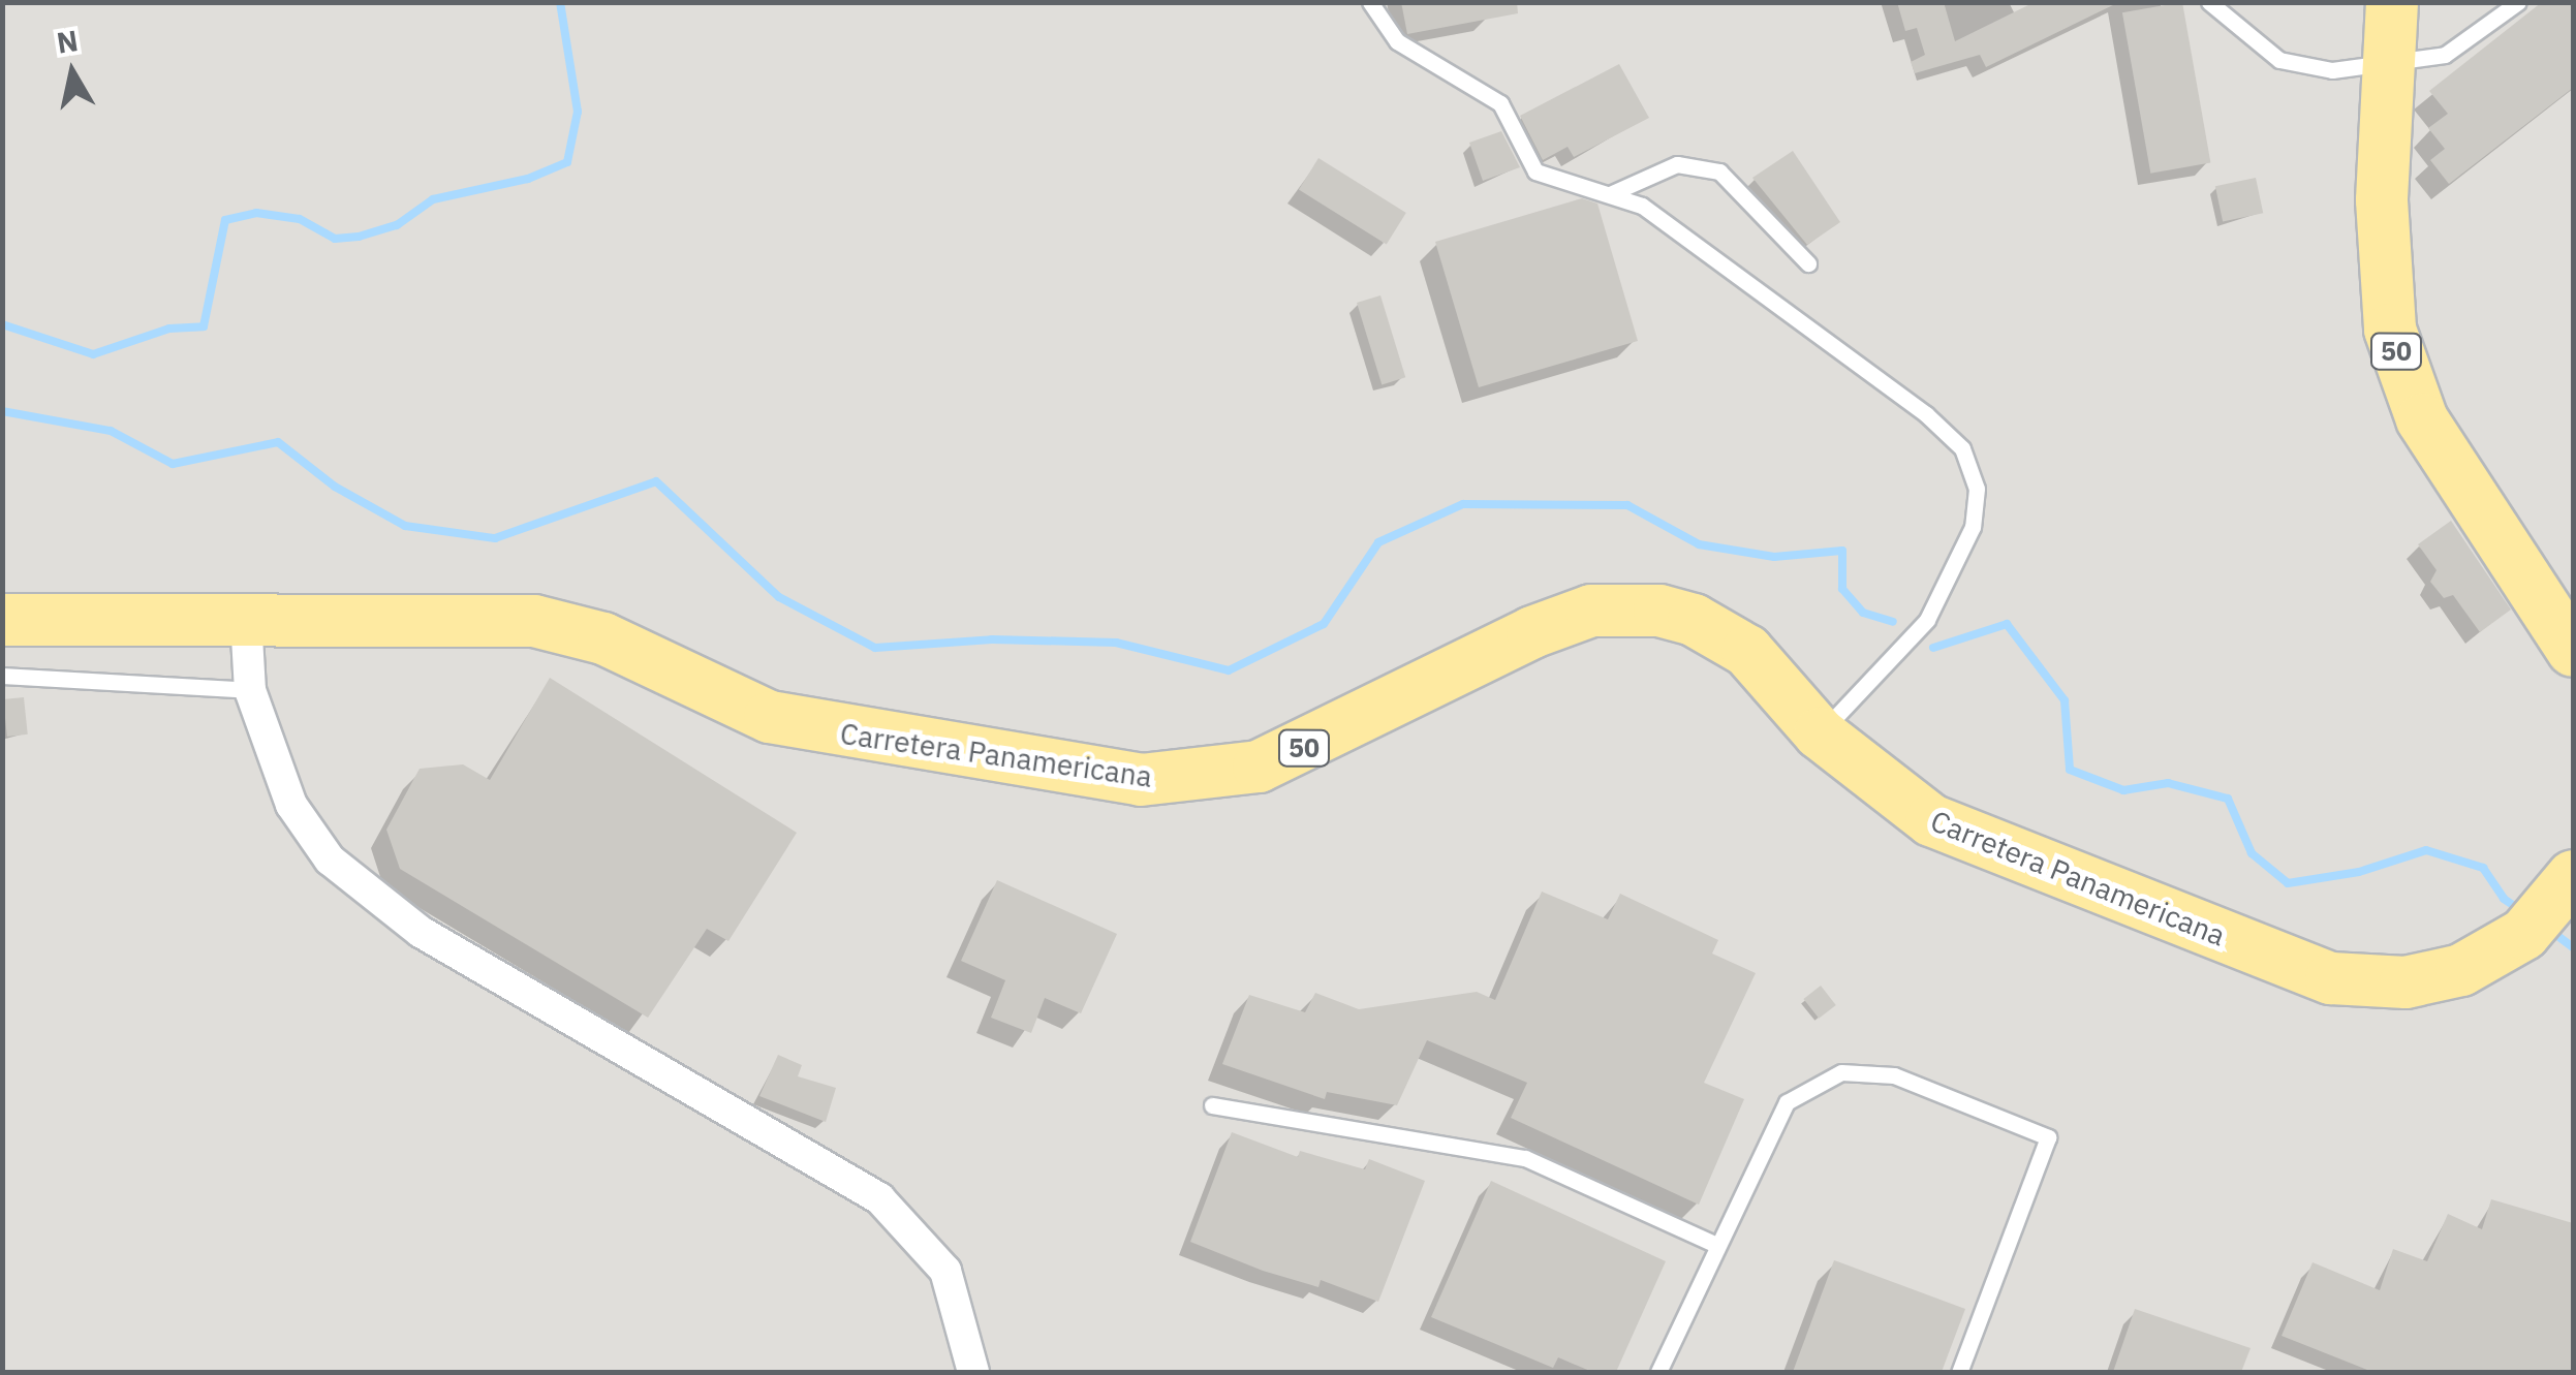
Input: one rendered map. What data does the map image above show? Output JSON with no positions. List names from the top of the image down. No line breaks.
{"streets":{"highway":["50","Carretera Panamericana"]},"north":"top"}
